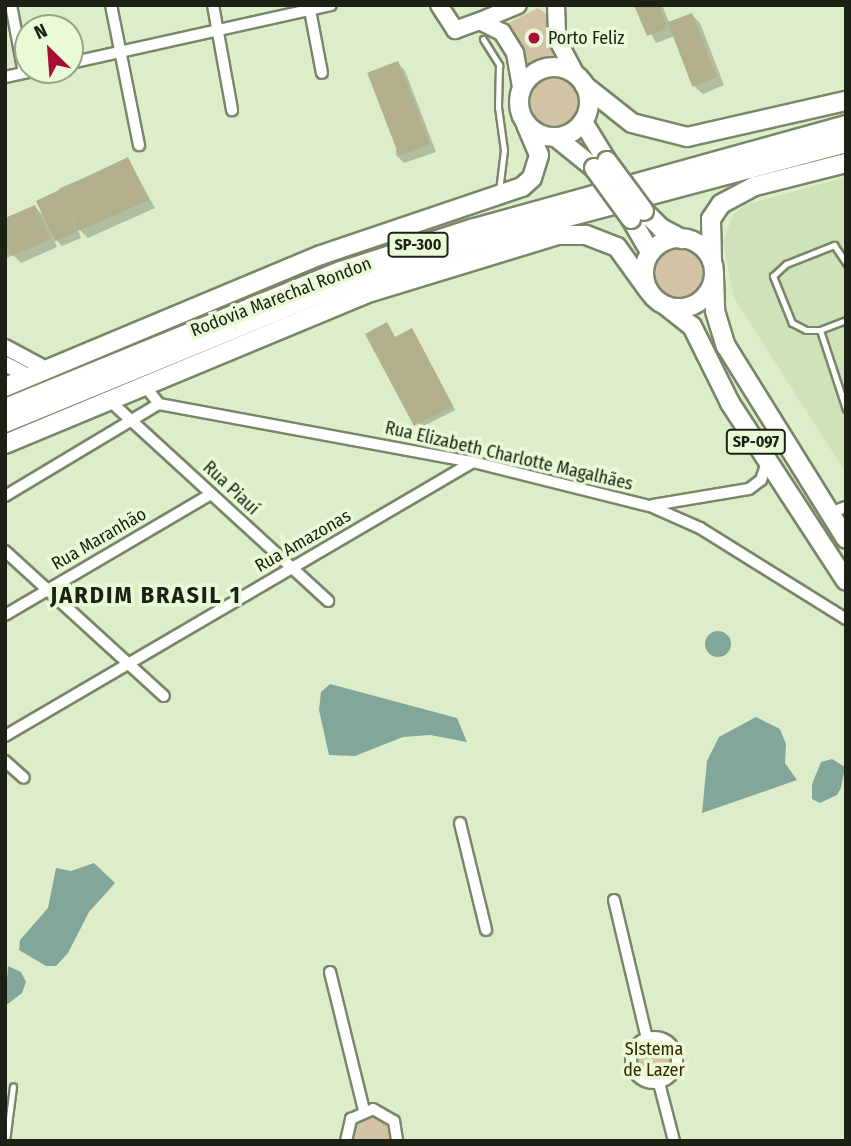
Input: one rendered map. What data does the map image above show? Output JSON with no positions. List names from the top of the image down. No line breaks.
{"streets":{"main road":["SP-300","Rodovia Marechal Rondon","SP-097"],"street":["Rua Elizabeth Charlotte Magalhães","Rua Piauí","Rua Maranhão","Rua Amazonas"]},"crossings":[["Rua Elizabeth Charlotte Magalhães","Rua Amazonas"],["Rua Piauí","Rua Maranhão"],["Rua Piauí","Rua Amazonas"]],"districts":["JARDIM BRASIL 1"],"parks":["SIstema de Lazer"],"places":["Porto Feliz"],"north":"top left"}
